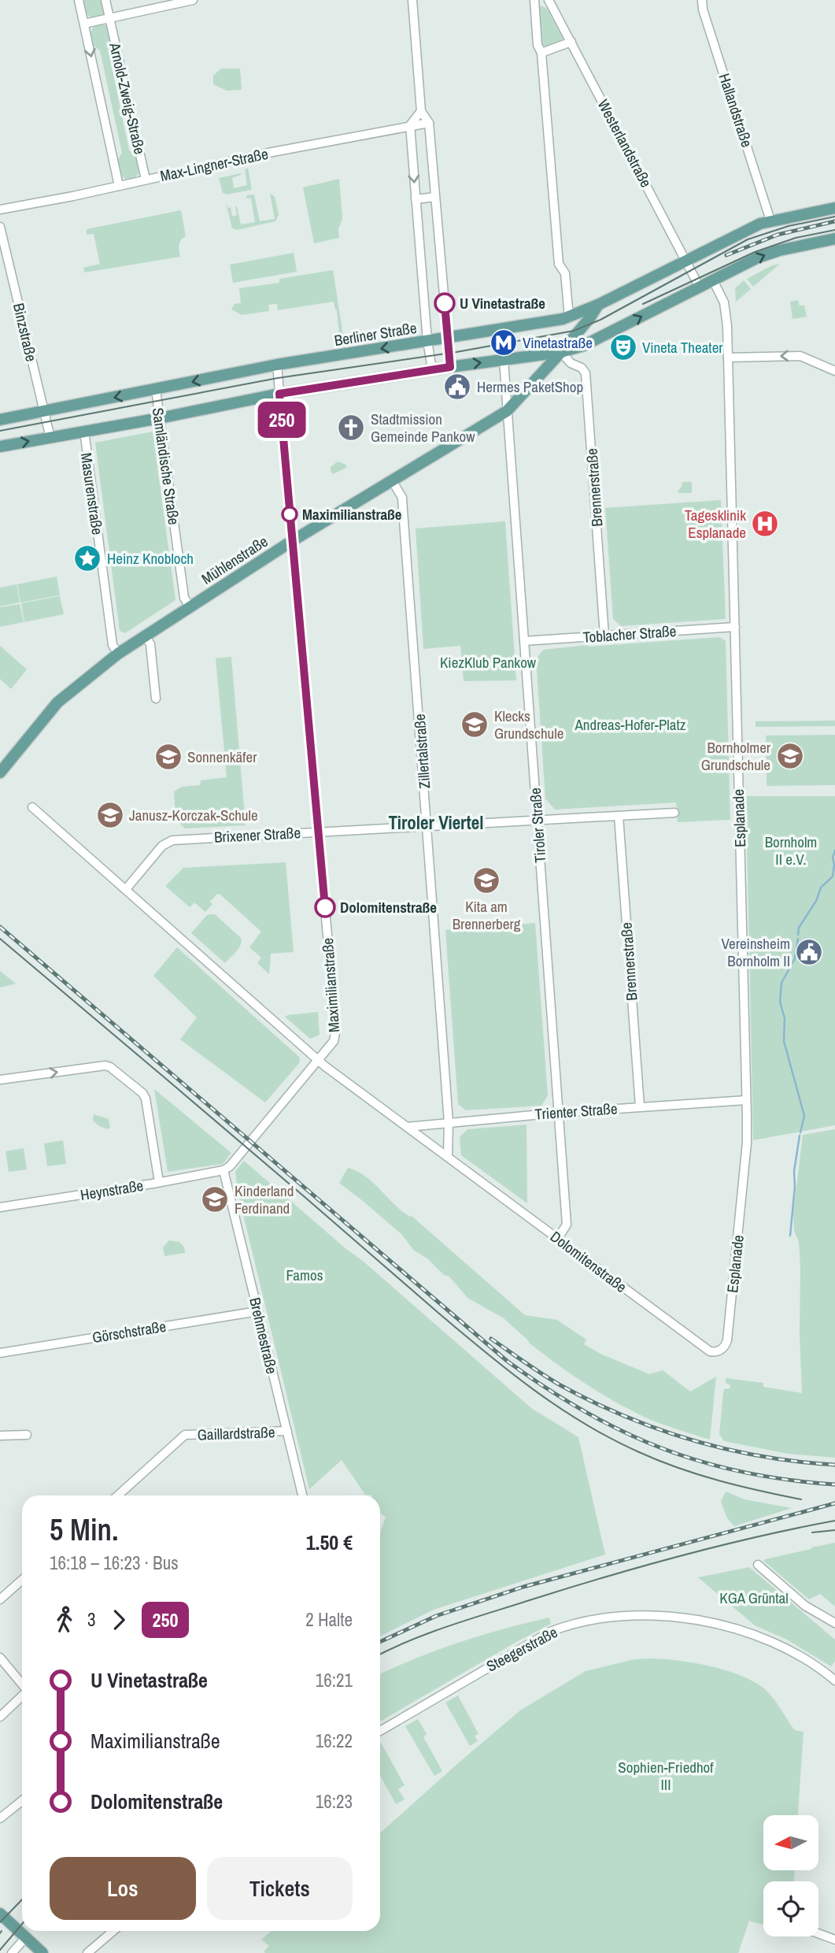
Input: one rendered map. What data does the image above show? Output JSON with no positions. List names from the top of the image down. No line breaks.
{"streets":{"main road":["Berliner Straße","Mühlenstraße"],"street":["Arnold-Zweig-Straße","Hallandstraße","Westerlandstraße","Max-Lingner-Straße","Binzstraße","Samländische Straße","Brennerstraße","Masurenstraße","Toblacher Straße","Zillertalstraße","Esplanade","Tiroler Straße","Brixener Straße","Maximilianstraße","Trienter Straße","Heynstraße","Dolomitenstraße","Görschstraße","Brehmestraße","Gaillardstraße","Steegerstraße"]},"crossings":[["Arnold-Zweig-Straße","Max-Lingner-Straße"],["Hallandstraße","Berliner Straße"],["Westerlandstraße","Berliner Straße"],["Binzstraße","Berliner Straße"],["Berliner Straße","Samländische Straße"],["Berliner Straße","Mühlenstraße"],["Berliner Straße","Maximilianstraße"],["Samländische Straße","Mühlenstraße"],["Brennerstraße","Mühlenstraße"],["Brennerstraße","Toblacher Straße"],["Brennerstraße","Brixener Straße"],["Brennerstraße","Trienter Straße"],["Masurenstraße","Mühlenstraße"],["Mühlenstraße","Zillertalstraße"],["Mühlenstraße","Tiroler Straße"],["Mühlenstraße","Maximilianstraße"],["Toblacher Straße","Esplanade"],["Toblacher Straße","Tiroler Straße"],["Zillertalstraße","Brixener Straße"],["Zillertalstraße","Trienter Straße"],["Zillertalstraße","Dolomitenstraße"],["Esplanade","Trienter Straße"],["Esplanade","Dolomitenstraße"],["Tiroler Straße","Brixener Straße"],["Tiroler Straße","Trienter Straße"],["Tiroler Straße","Dolomitenstraße"],["Brixener Straße","Maximilianstraße"],["Brixener Straße","Dolomitenstraße"],["Maximilianstraße","Heynstraße"],["Maximilianstraße","Dolomitenstraße"],["Maximilianstraße","Brehmestraße"],["Trienter Straße","Dolomitenstraße"],["Heynstraße","Brehmestraße"],["Görschstraße","Brehmestraße"],["Brehmestraße","Gaillardstraße"]],"districts":["Tiroler Viertel"],"parks":["KiezKlub Pankow","Andreas-Hofer-Platz","Bornholm II e.V.","Famos","KGA Grüntal","Sophien-Friedhof III"],"places":{"other":["U Vinetastraße","Maximilianstraße","Dolomitenstraße"],"metro station":["Vinetastraße"],"theatre":["Vineta Theater"],"public building":["Hermes PaketShop","Vereinsheim Bornholm II"],"church":["Stadtmission Gemeinde Pankow"],"hospital":["Tagesklinik Esplanade"],"place":["Heinz Knobloch"],"school or university":["Klecks Grundschule","Bornholmer Grundschule","Sonnenkäfer","Janusz-Korczak-Schule","Kita am Brennerberg","Kinderland Ferdinand"]},"lines":["bus line 250"],"north":"left","page":{"on_map":"250","heading":["5 Min.","16:18 – 16:23 · Bus","1.50 €"],"legs":["3","250","2 Halte"],"list":[{"name":"U Vinetastraße","value":"16:21"},{"name":"Maximilianstraße","value":"16:22"},{"name":"Dolomitenstraße","value":"16:23"}],"buttons":["Los","Tickets"]}}
